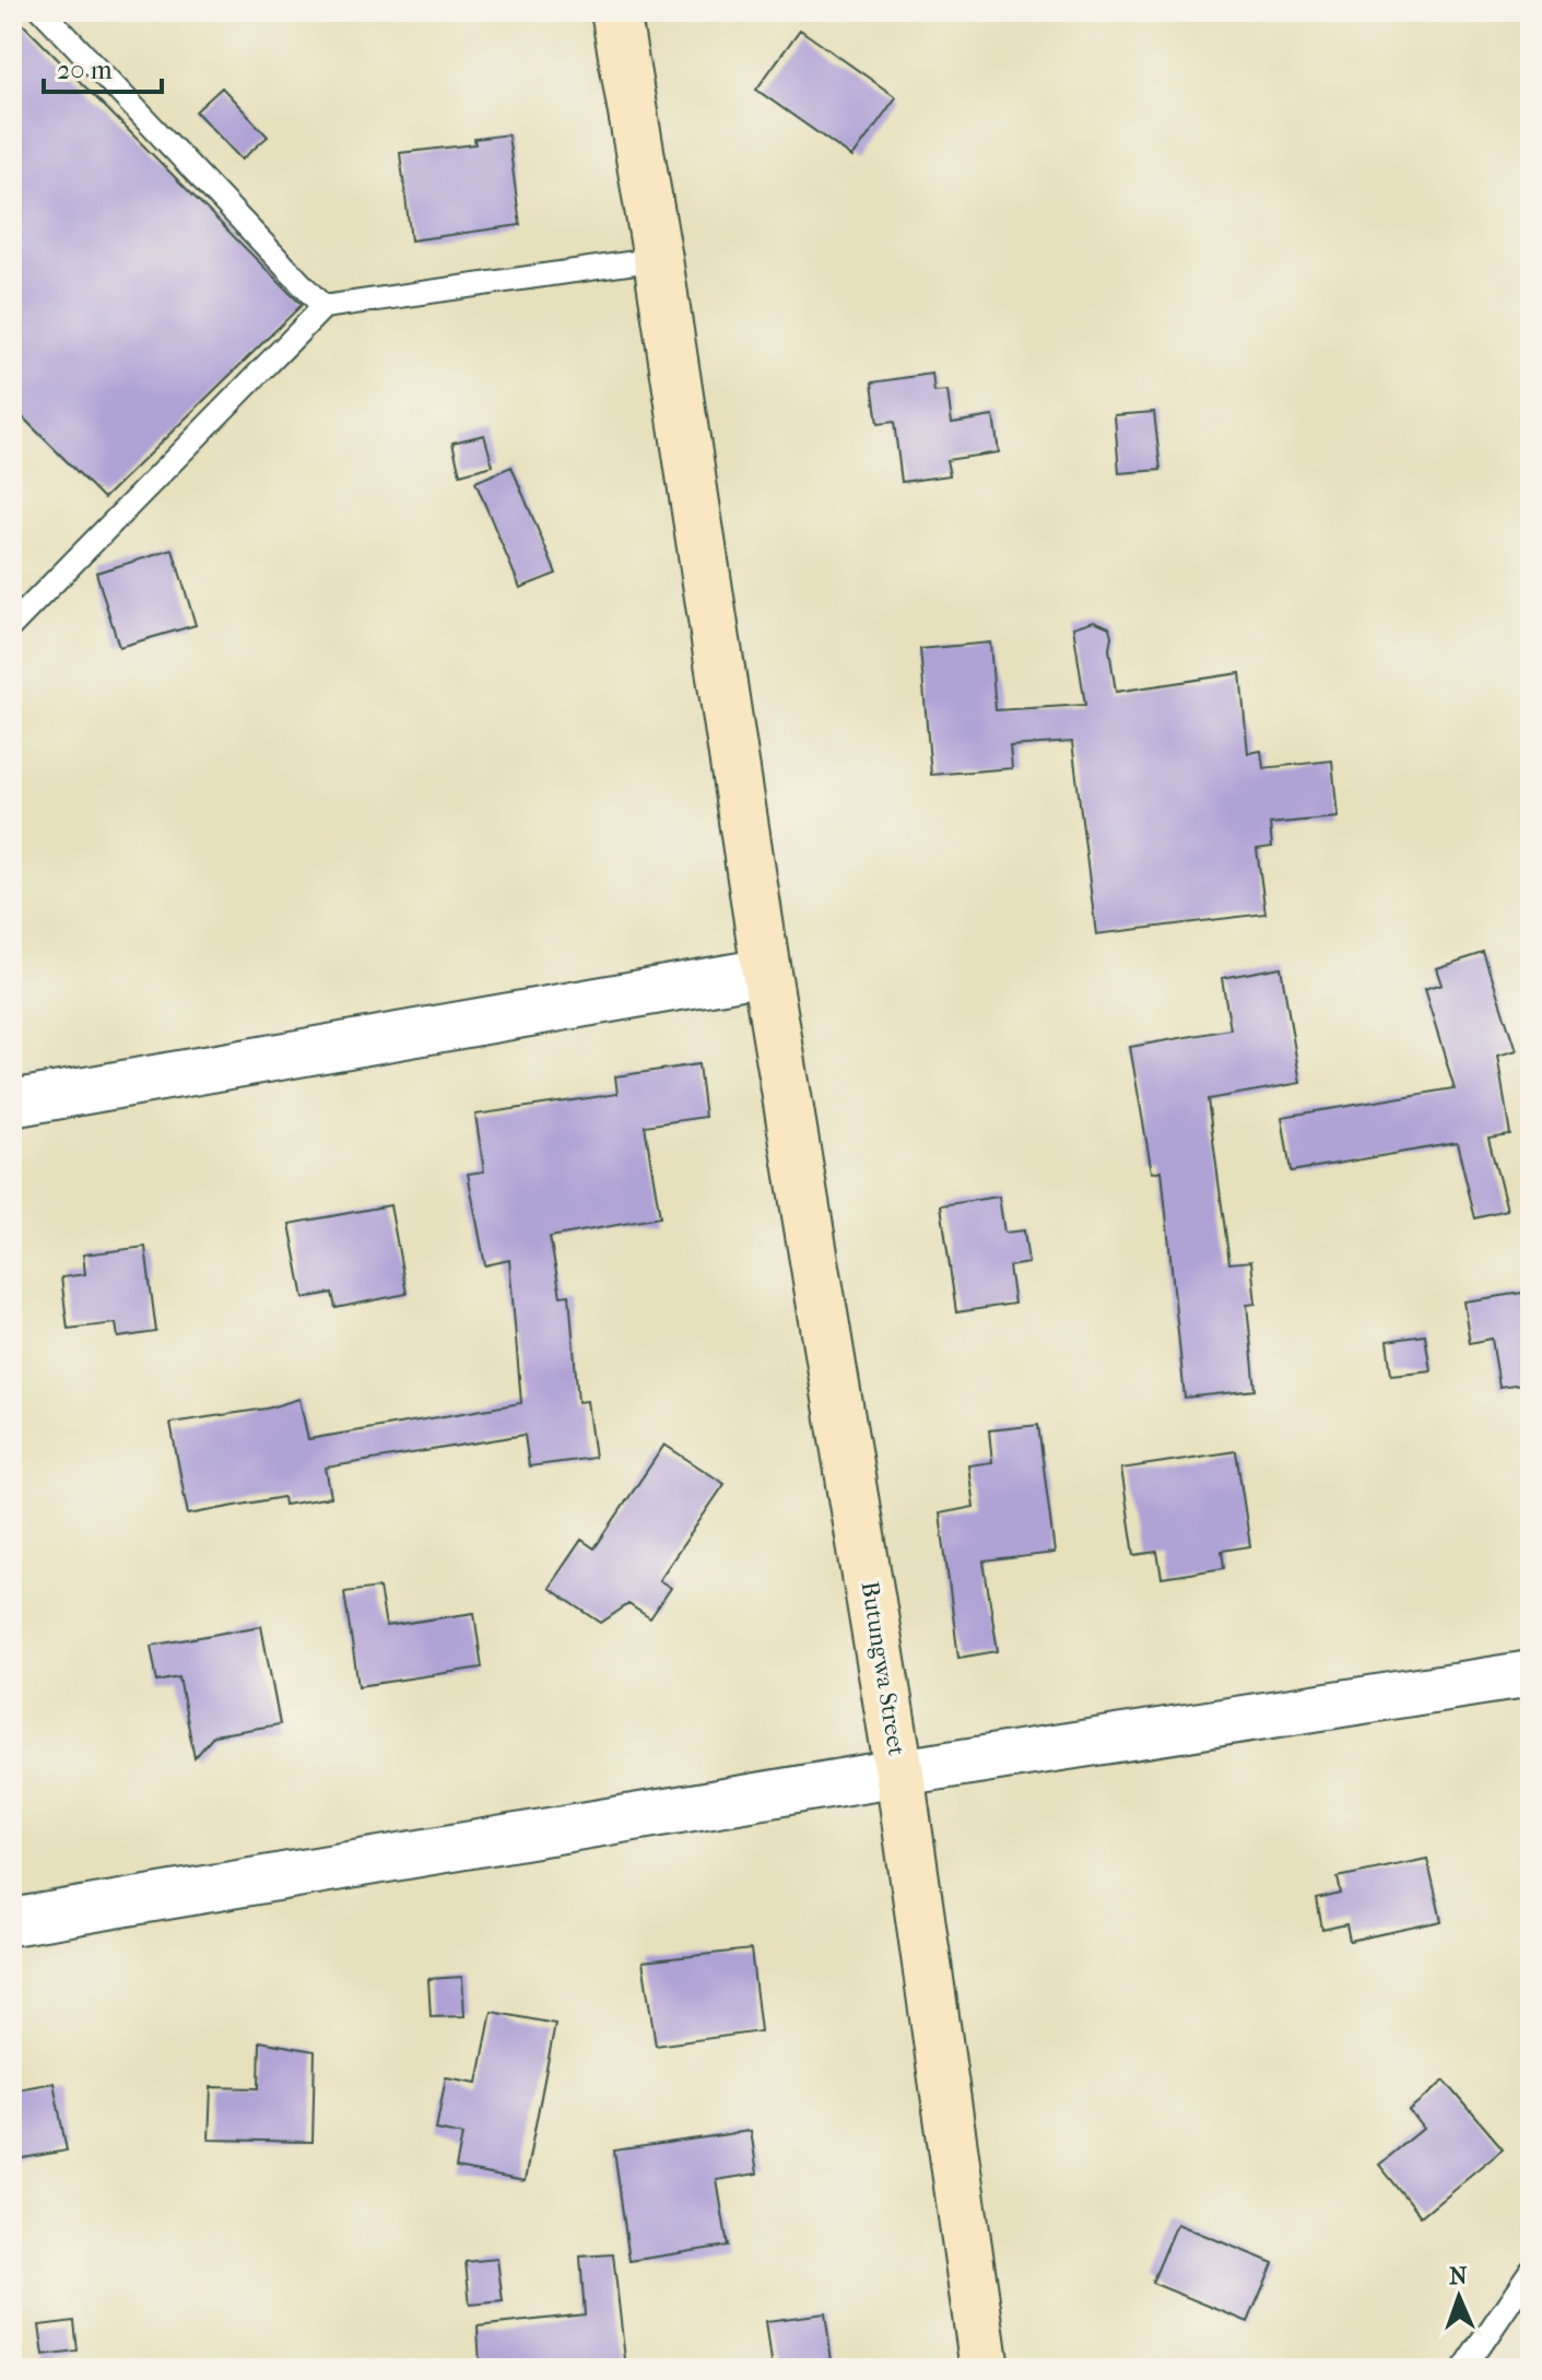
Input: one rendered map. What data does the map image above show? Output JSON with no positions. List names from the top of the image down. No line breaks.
{"streets":{"main road":["Butungwa Street"]},"scale_bar":"20 m","north":"top"}
